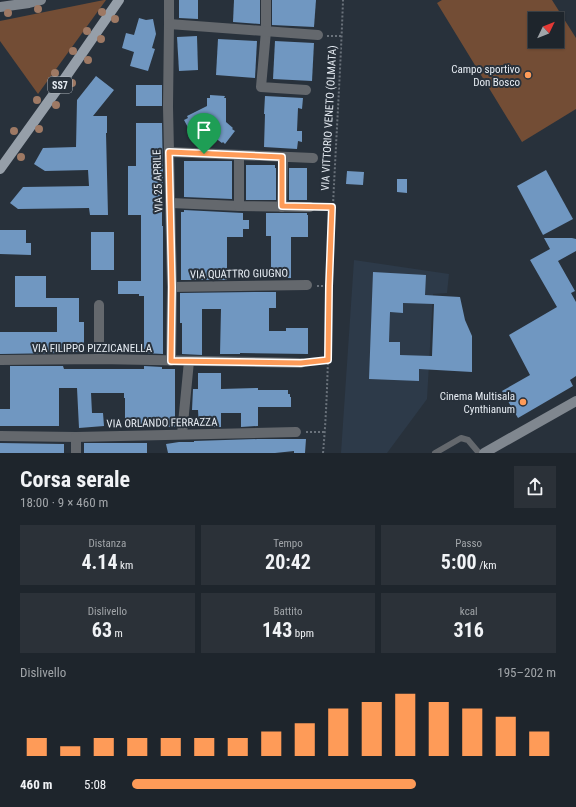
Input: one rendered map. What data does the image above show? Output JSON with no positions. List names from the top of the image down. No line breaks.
{"streets":{"main road":["SS7"],"street":["VIA 25 APRILE","VIA QUATTRO GIUGNO","VIA FILIPPO PIZZICANELLA","VIA ORLANDO FERRAZZA"],"path":["VIA VITTORIO VENETO (OLMATA)"]},"crossings":[["VIA 25 APRILE","VIA QUATTRO GIUGNO"],["VIA 25 APRILE","VIA FILIPPO PIZZICANELLA"]],"places":["Campo sportivo Don Bosco","Cinema Multisala Cynthianum"],"north":"top right","page":{"heading":["Corsa serale","18:00 · 9 × 460 m"],"stats":[["Distanza","4.14 km"],["Tempo","20:42"],["Passo","5:00 /km"],["Dislivello","63 m"],["Battito","143 bpm"],["kcal","316"]],"chart":["Dislivello","195–202 m"],"list":[{"name":"460 m","note":"5:08"}]}}
